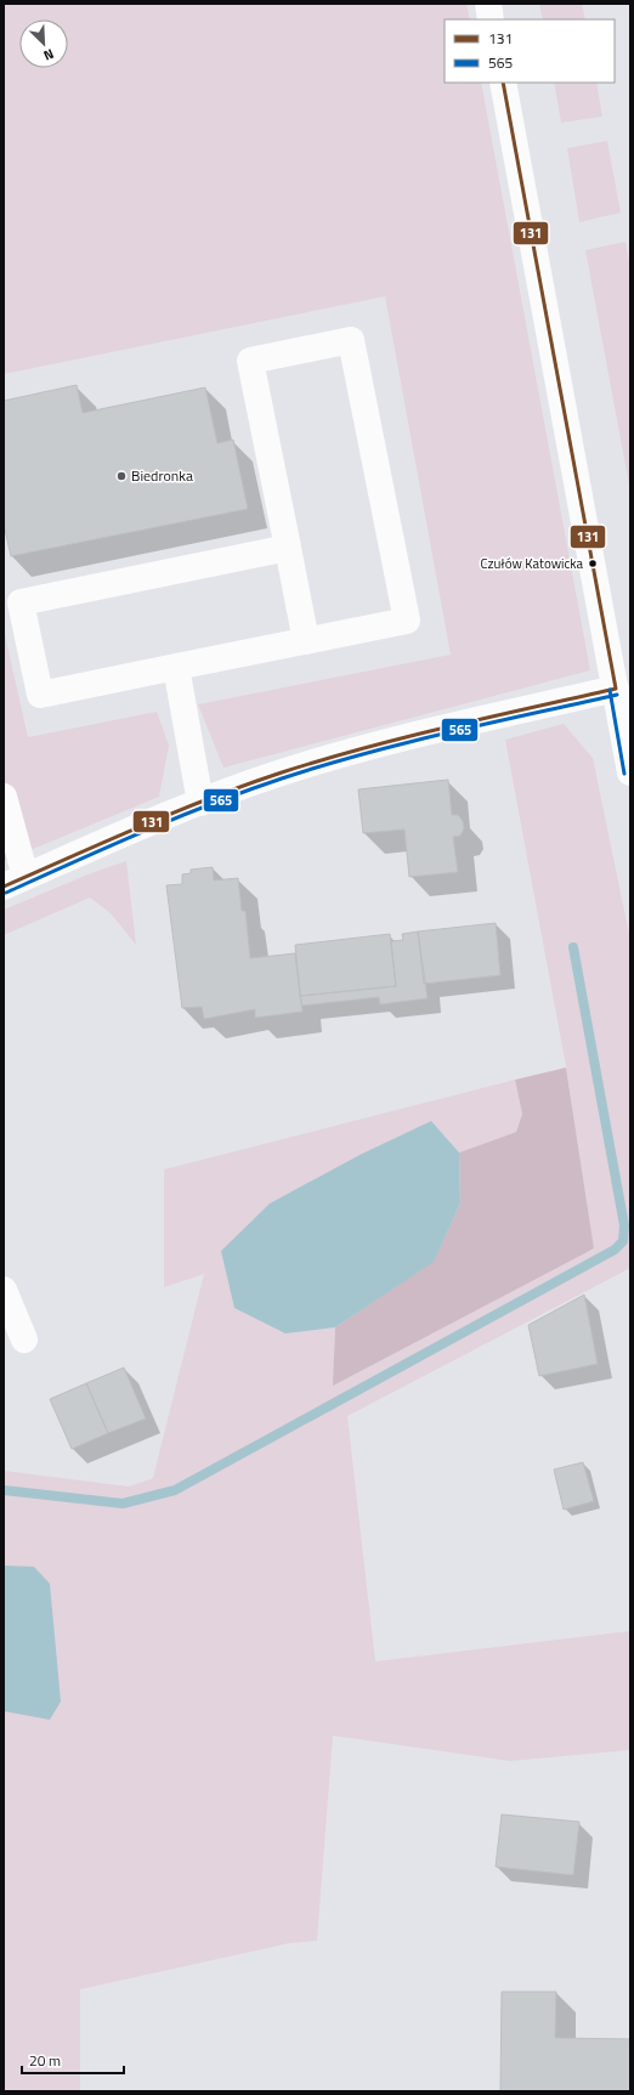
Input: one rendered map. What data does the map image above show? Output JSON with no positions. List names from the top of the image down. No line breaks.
{"places":["Biedronka","Czułów Katowicka"],"lines":["transit line 131","transit line 565"],"legend":["131","565"],"scale_bar":"20 m","north":"bottom right"}
